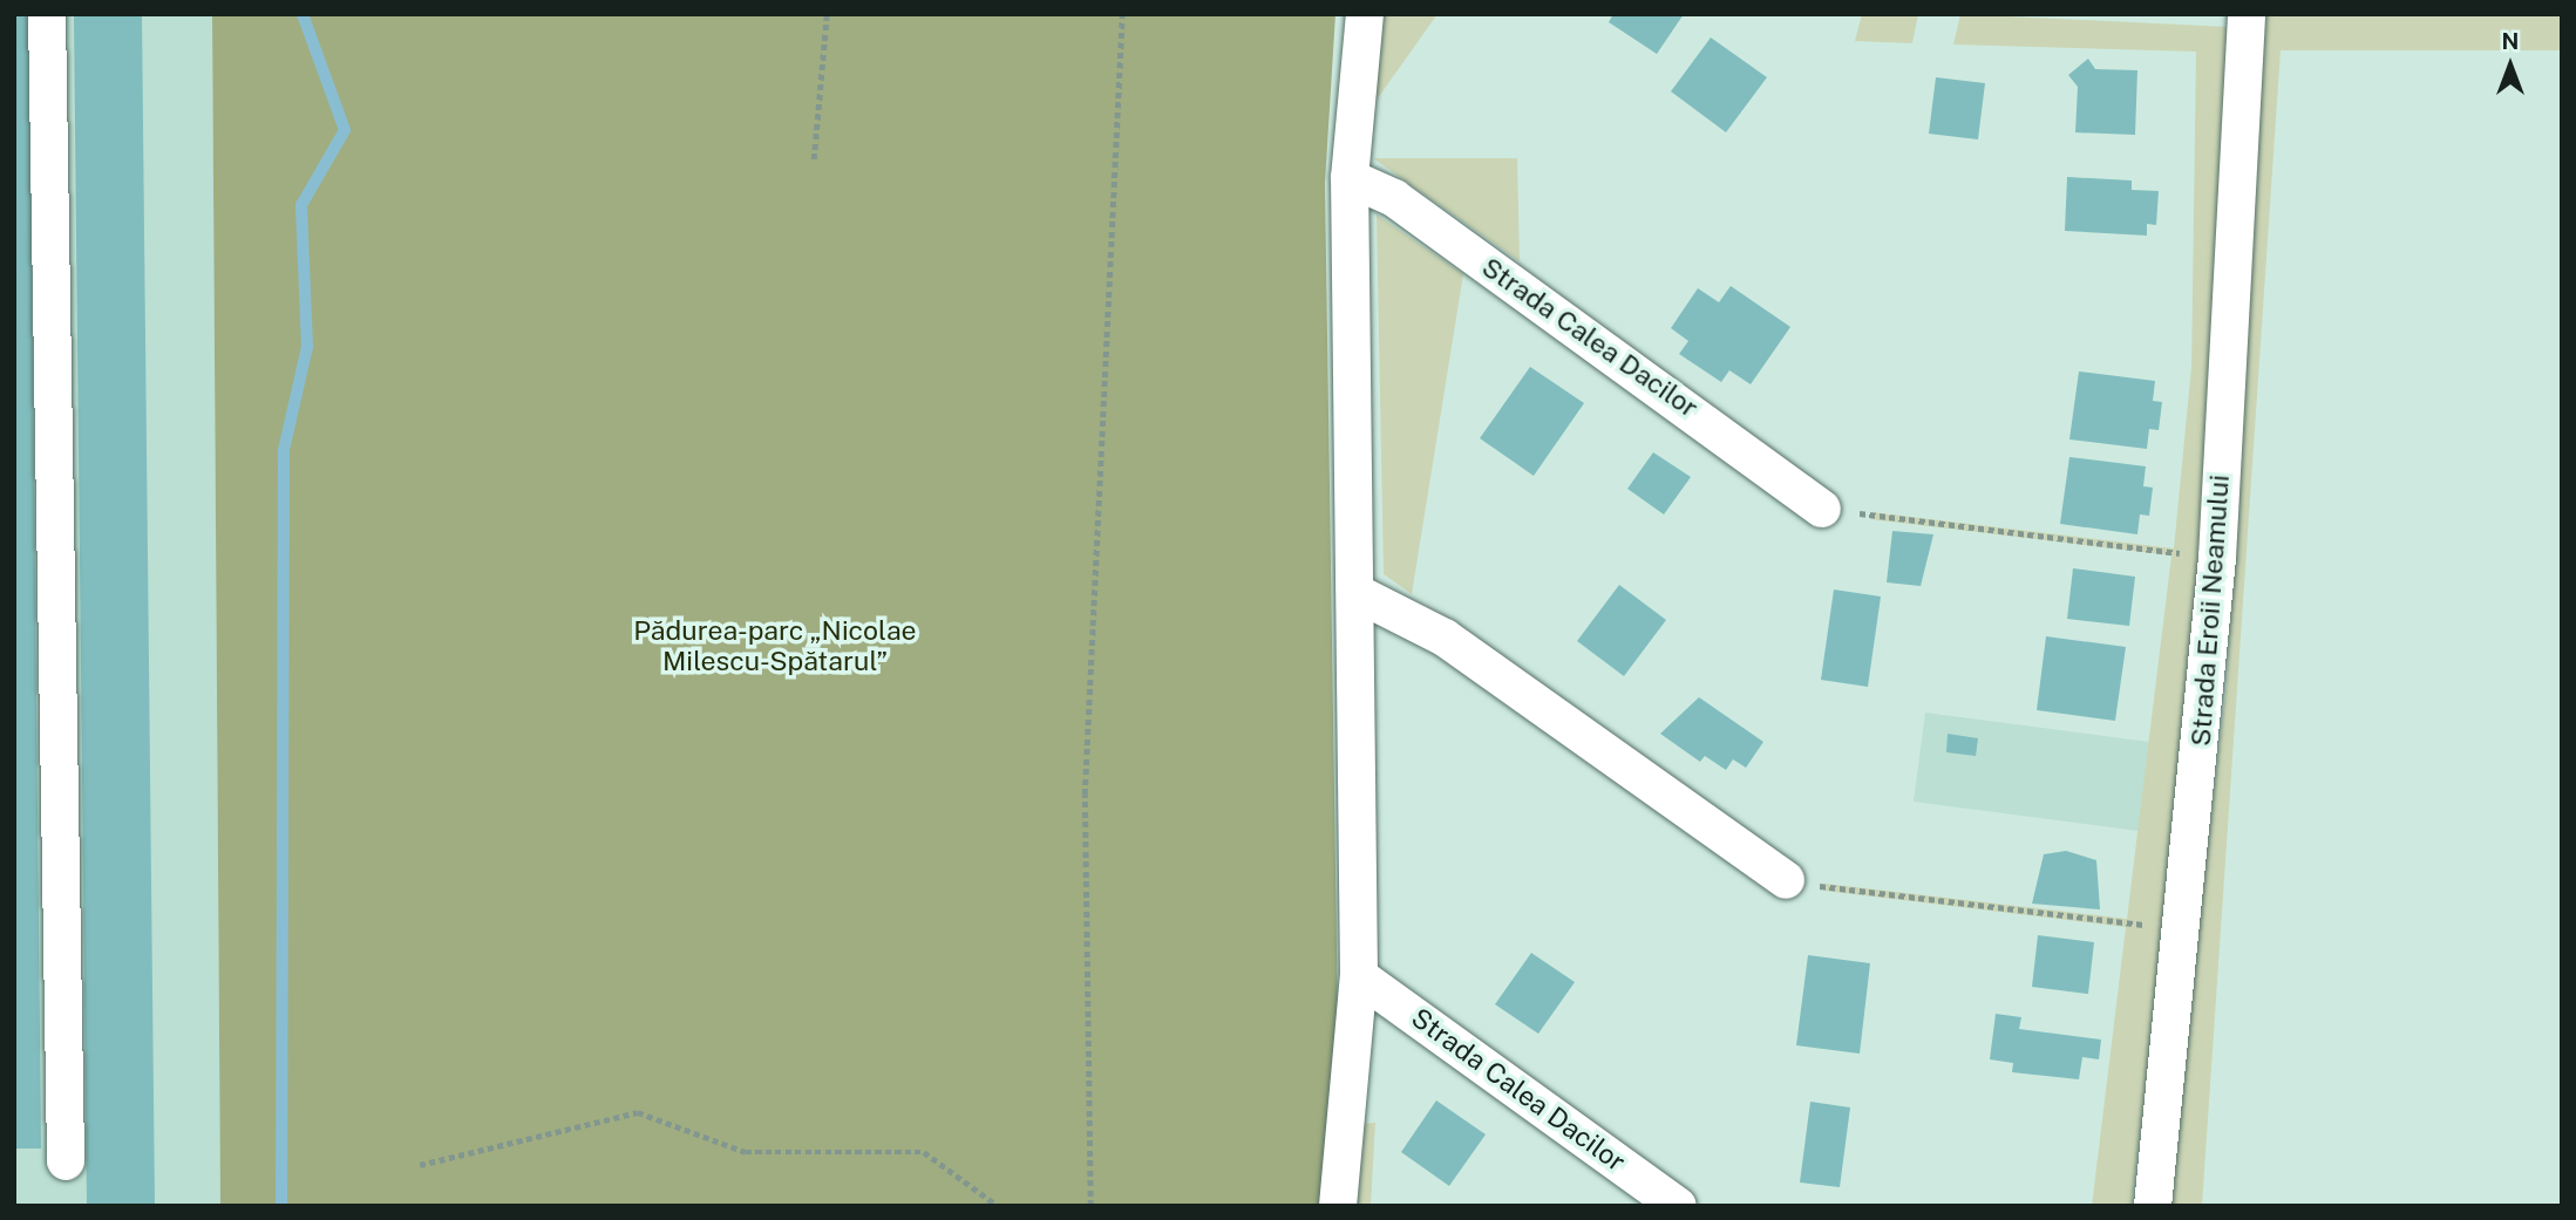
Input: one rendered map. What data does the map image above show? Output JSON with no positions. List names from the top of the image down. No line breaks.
{"streets":{"street":["Strada Calea Dacilor","Strada Eroii Neamului"]},"parks":["Pădurea-parc „Nicolae Milescu-Spătarul”"],"north":"top"}
